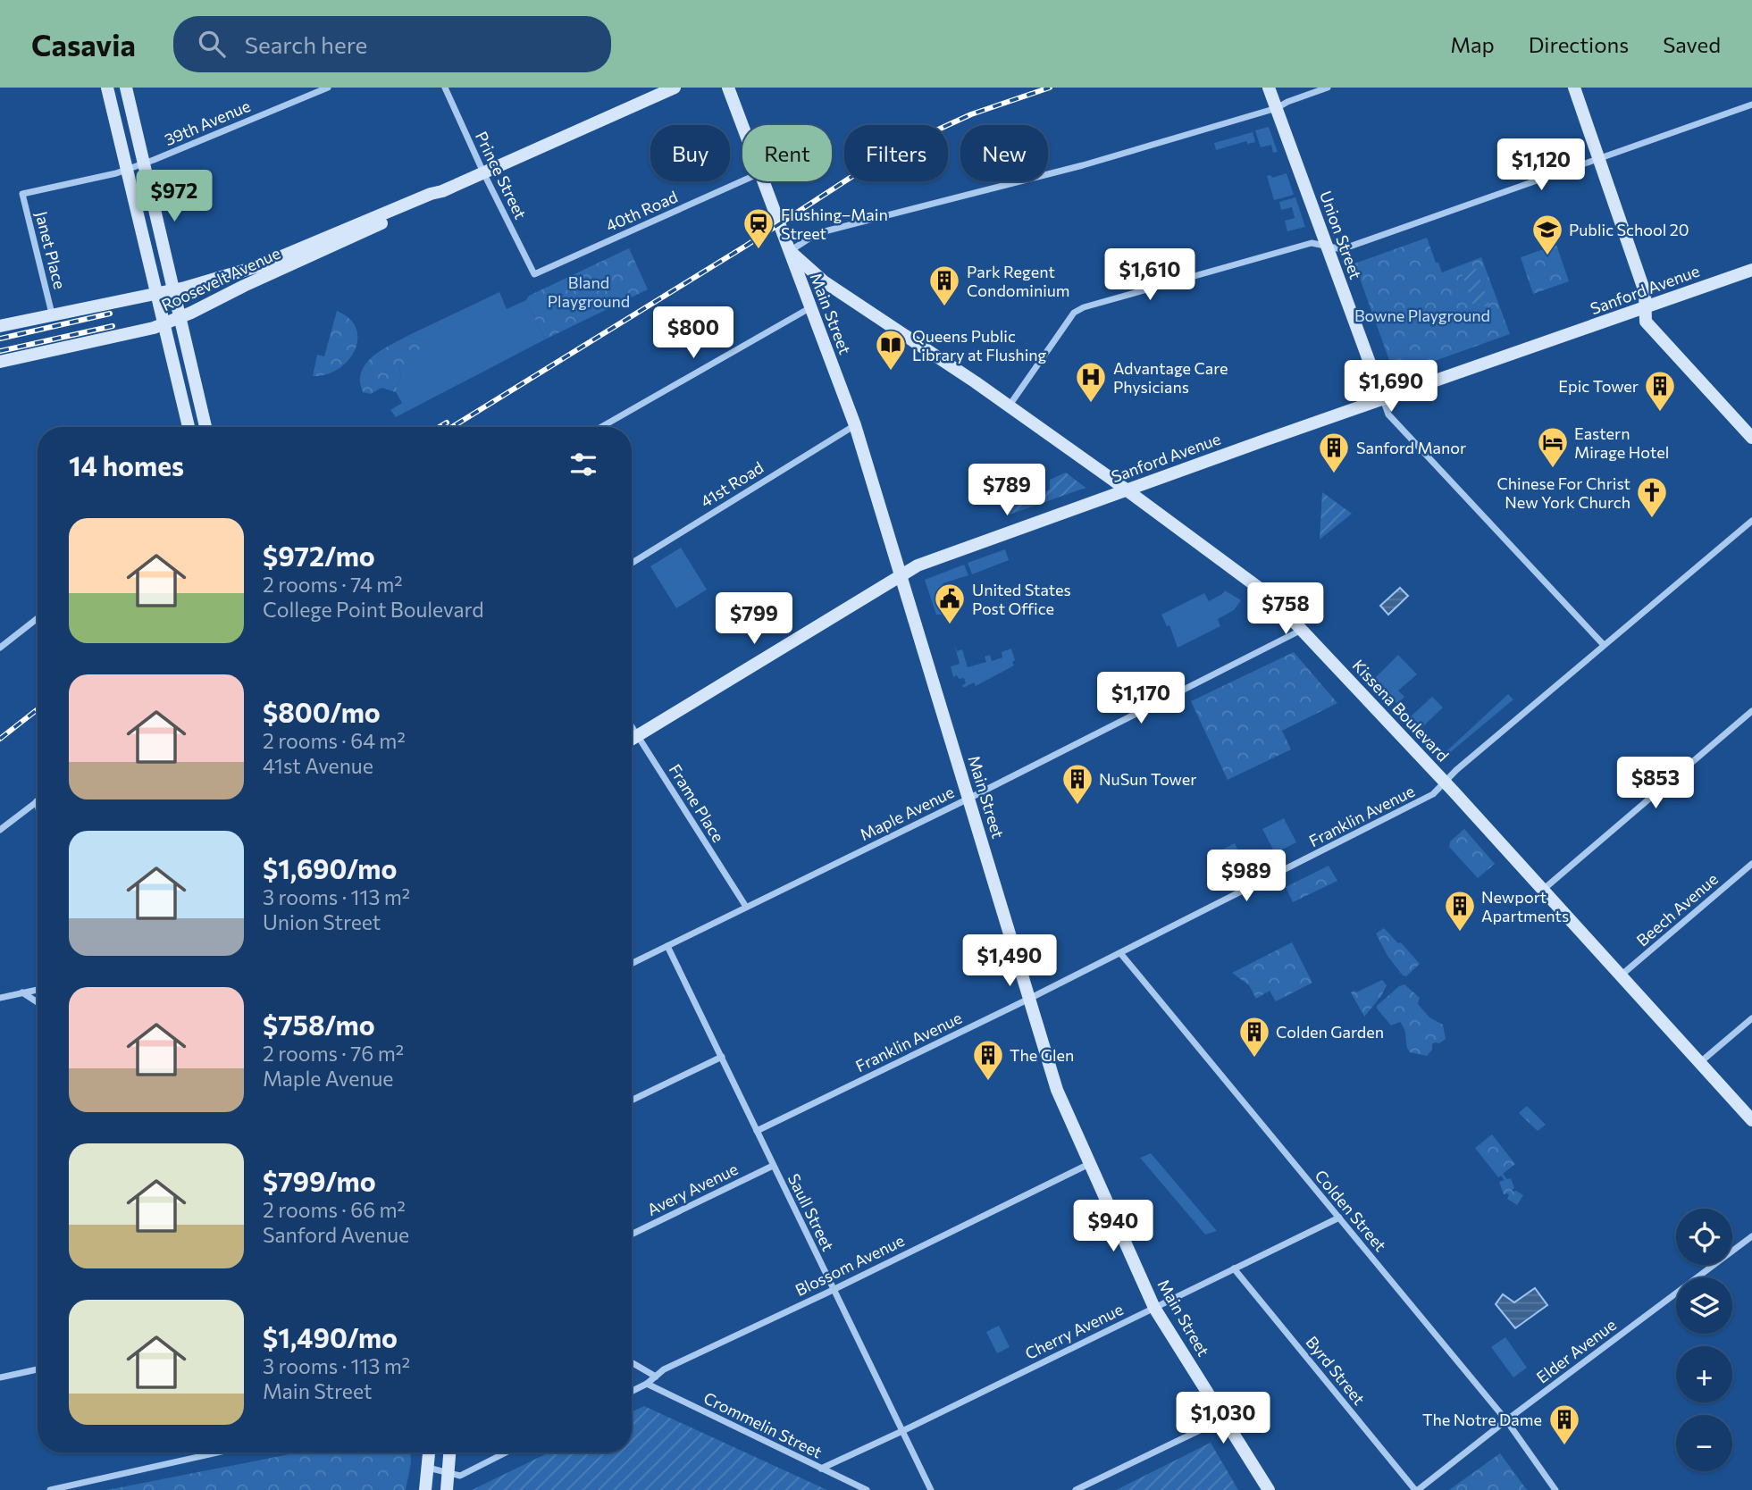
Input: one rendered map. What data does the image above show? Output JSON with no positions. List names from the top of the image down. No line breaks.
{"streets":{"main road":["Union Street","Roosevelt Avenue","Sanford Avenue","Main Street","Kissena Boulevard"],"street":["39th Avenue","Prince Street","40th Road","Janet Place","41st Road","Frame Place","Maple Avenue","Franklin Avenue","Beech Avenue","Avery Avenue","Colden Street","Saull Street","Blossom Avenue","Cherry Avenue","Elder Avenue","Byrd Street","Crommelin Street"]},"crossings":[["39th Avenue","Janet Place"],["Prince Street","40th Road"],["Prince Street","Roosevelt Avenue"],["Union Street","Sanford Avenue"],["Union Street","Franklin Avenue"],["Janet Place","Roosevelt Avenue"],["Sanford Avenue","Main Street"],["Sanford Avenue","Kissena Boulevard"],["Sanford Avenue","Frame Place"],["Main Street","41st Road"],["Main Street","Kissena Boulevard"],["Main Street","Maple Avenue"],["Main Street","Franklin Avenue"],["Main Street","Blossom Avenue"],["Main Street","Cherry Avenue"],["Kissena Boulevard","Maple Avenue"],["Kissena Boulevard","Franklin Avenue"],["Kissena Boulevard","Beech Avenue"],["Frame Place","Maple Avenue"],["Maple Avenue","Saull Street"],["Franklin Avenue","Colden Street"],["Franklin Avenue","Saull Street"],["Avery Avenue","Saull Street"],["Colden Street","Cherry Avenue"],["Colden Street","Elder Avenue"],["Saull Street","Blossom Avenue"],["Saull Street","Cherry Avenue"],["Blossom Avenue","Crommelin Street"],["Cherry Avenue","Byrd Street"],["Cherry Avenue","Crommelin Street"],["Elder Avenue","Byrd Street"]],"parks":["Bland Playground","Bowne Playground"],"places":{"station":["Flushing–Main Street"],"school or university":["Public School 20"],"building":["Park Regent Condominium","Epic Tower","Sanford Manor","NuSun Tower","Newport Apartments","Colden Garden","The Glen","The Notre Dame"],"library":["Queens Public Library at Flushing"],"hospital":["Advantage Care Physicians"],"hotel":["Eastern Mirage Hotel"],"church":["Chinese For Christ New York Church"],"public building":["United States Post Office"]},"page":{"header":"Casavia","search":"Search here","nav":["Map","Directions","Saved"],"chip":["Buy","Rent","Filters","New"],"price":["$1,120","$972","$1,610","$800","$1,690","$789","$758","$799","$1,170","$853","$989","$1,490","$940","$1,030"],"heading":"14 homes","list":[{"name":"$972/mo","note":"2 rooms · 74 m² · College Point Boulevard"},{"name":"$800/mo","note":"2 rooms · 64 m² · 41st Avenue"},{"name":"$1,690/mo","note":"3 rooms · 113 m² · Union Street"},{"name":"$758/mo","note":"2 rooms · 76 m² · Maple Avenue"},{"name":"$799/mo","note":"2 rooms · 66 m² · Sanford Avenue"},{"name":"$1,490/mo","note":"3 rooms · 113 m² · Main Street"}],"map_buttons":["+","−"]}}
